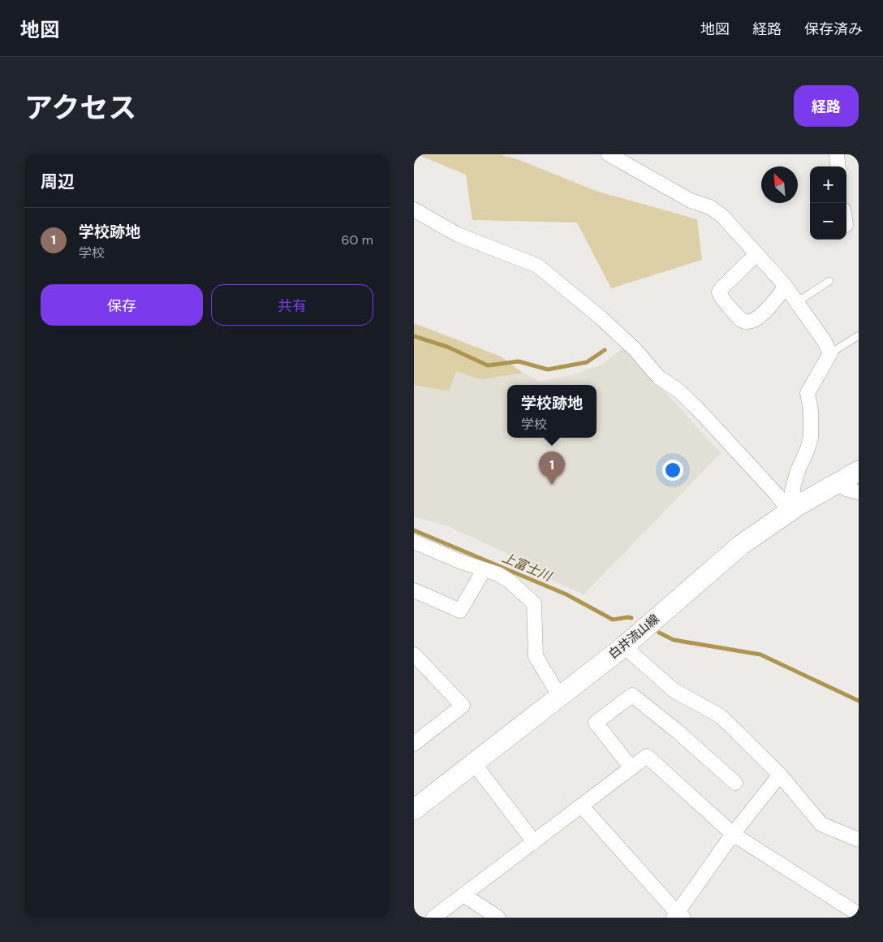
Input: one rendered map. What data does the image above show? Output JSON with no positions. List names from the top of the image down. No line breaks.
{"streets":{"main road":["白井流山線"]},"water":["上富士川"],"north":"top left","page":{"header":"地図","nav":["地図","経路","保存済み"],"title":"アクセス","buttons":["経路",["保存","共有"]],"heading":"周辺","map_buttons":["+","−"],"list":[{"mark":"1","name":"学校跡地","note":"学校","value":"60 m"}],"popup":["学校跡地","学校"],"pins":"1"}}
